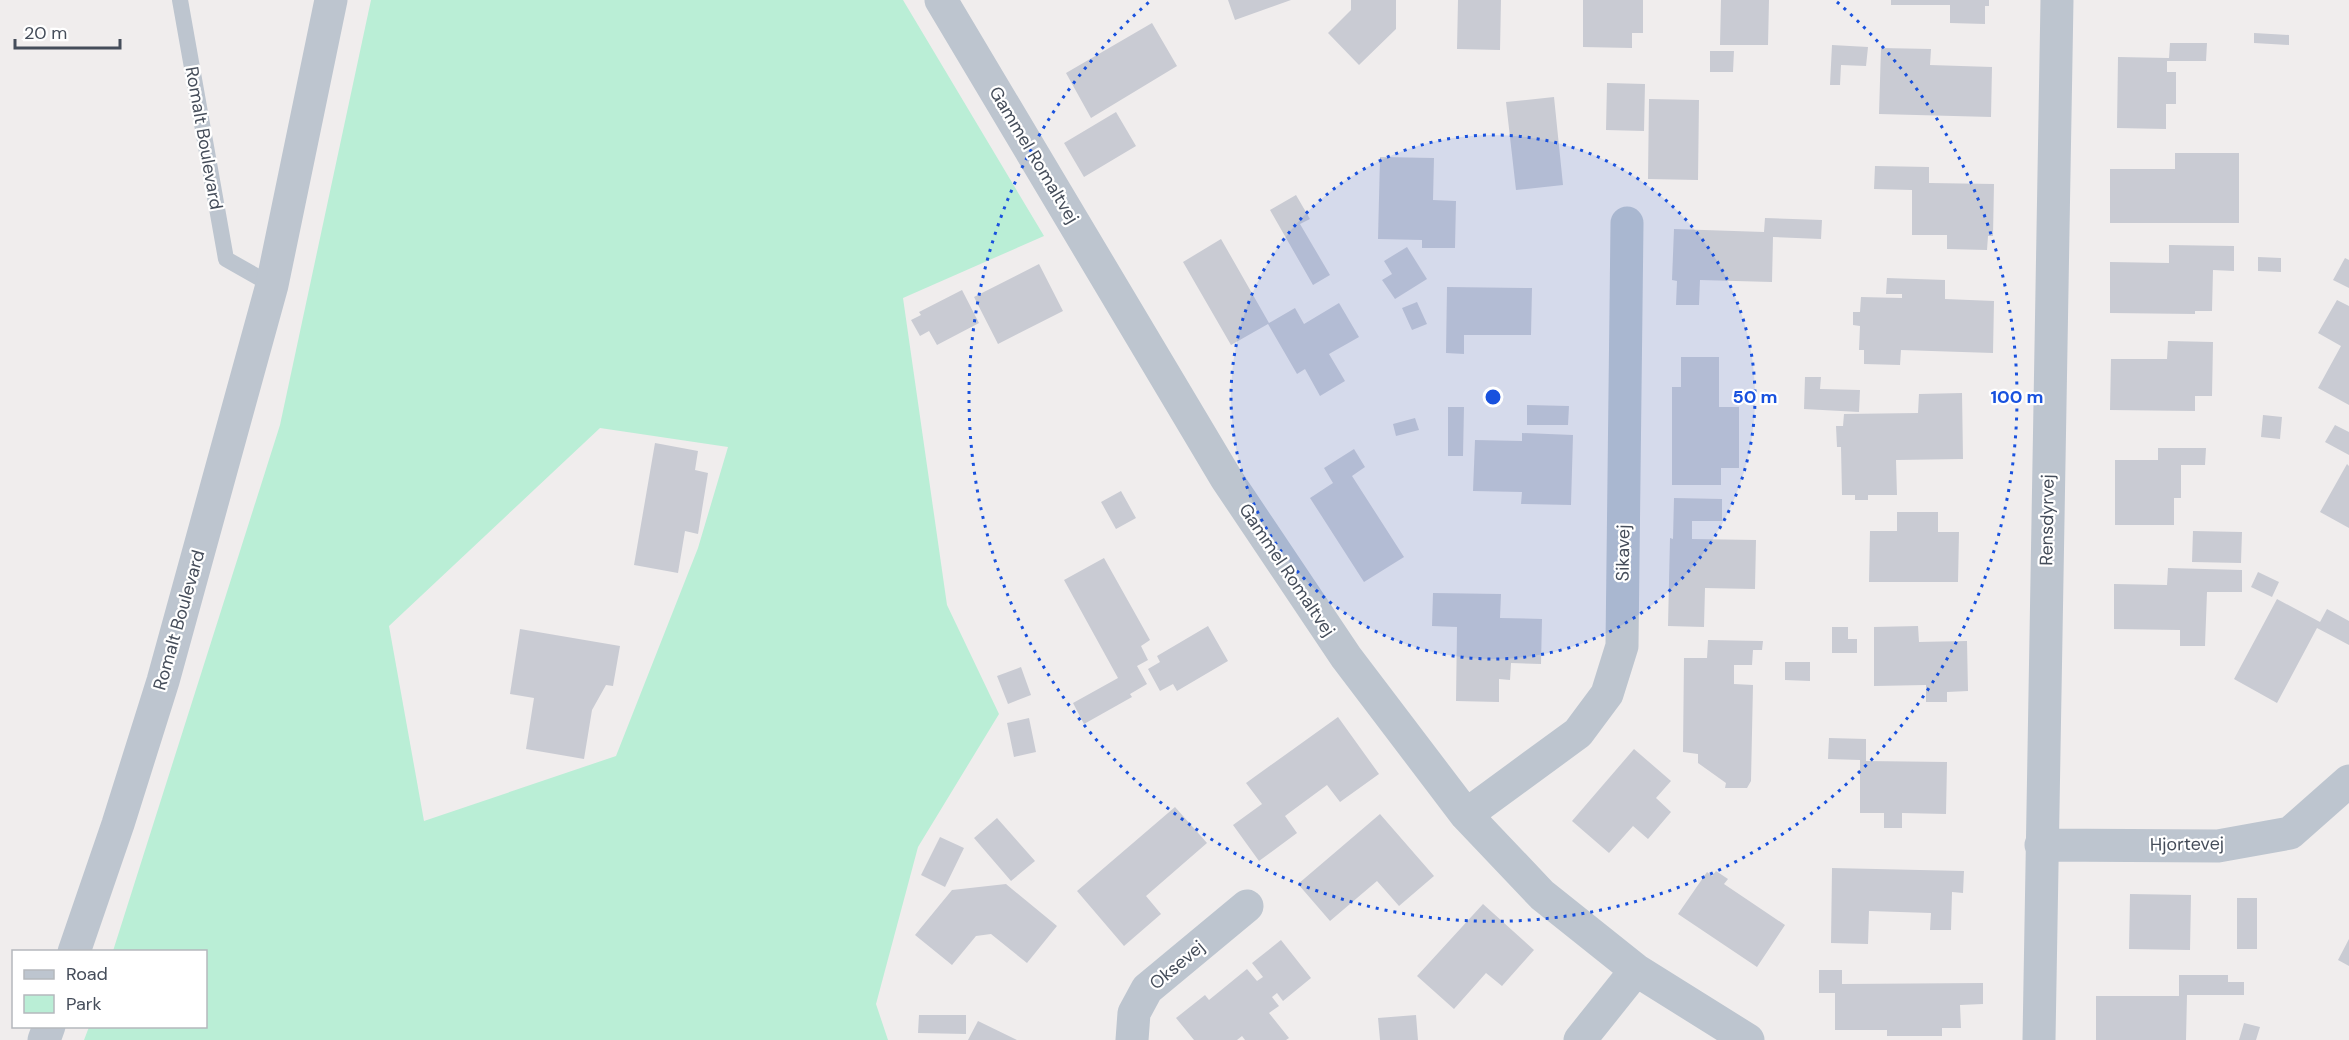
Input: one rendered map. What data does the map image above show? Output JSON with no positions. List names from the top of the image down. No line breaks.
{"streets":{"street":["Romalt Boulevard","Gammel Romaltvej","Rensdyrvej","Sikavej","Hjortevej","Oksevej"]},"crossings":[["Gammel Romaltvej","Sikavej"],["Rensdyrvej","Hjortevej"]],"legend":["Road","Park"],"scale_bar":"20 m","rings":["50 m","100 m"]}
